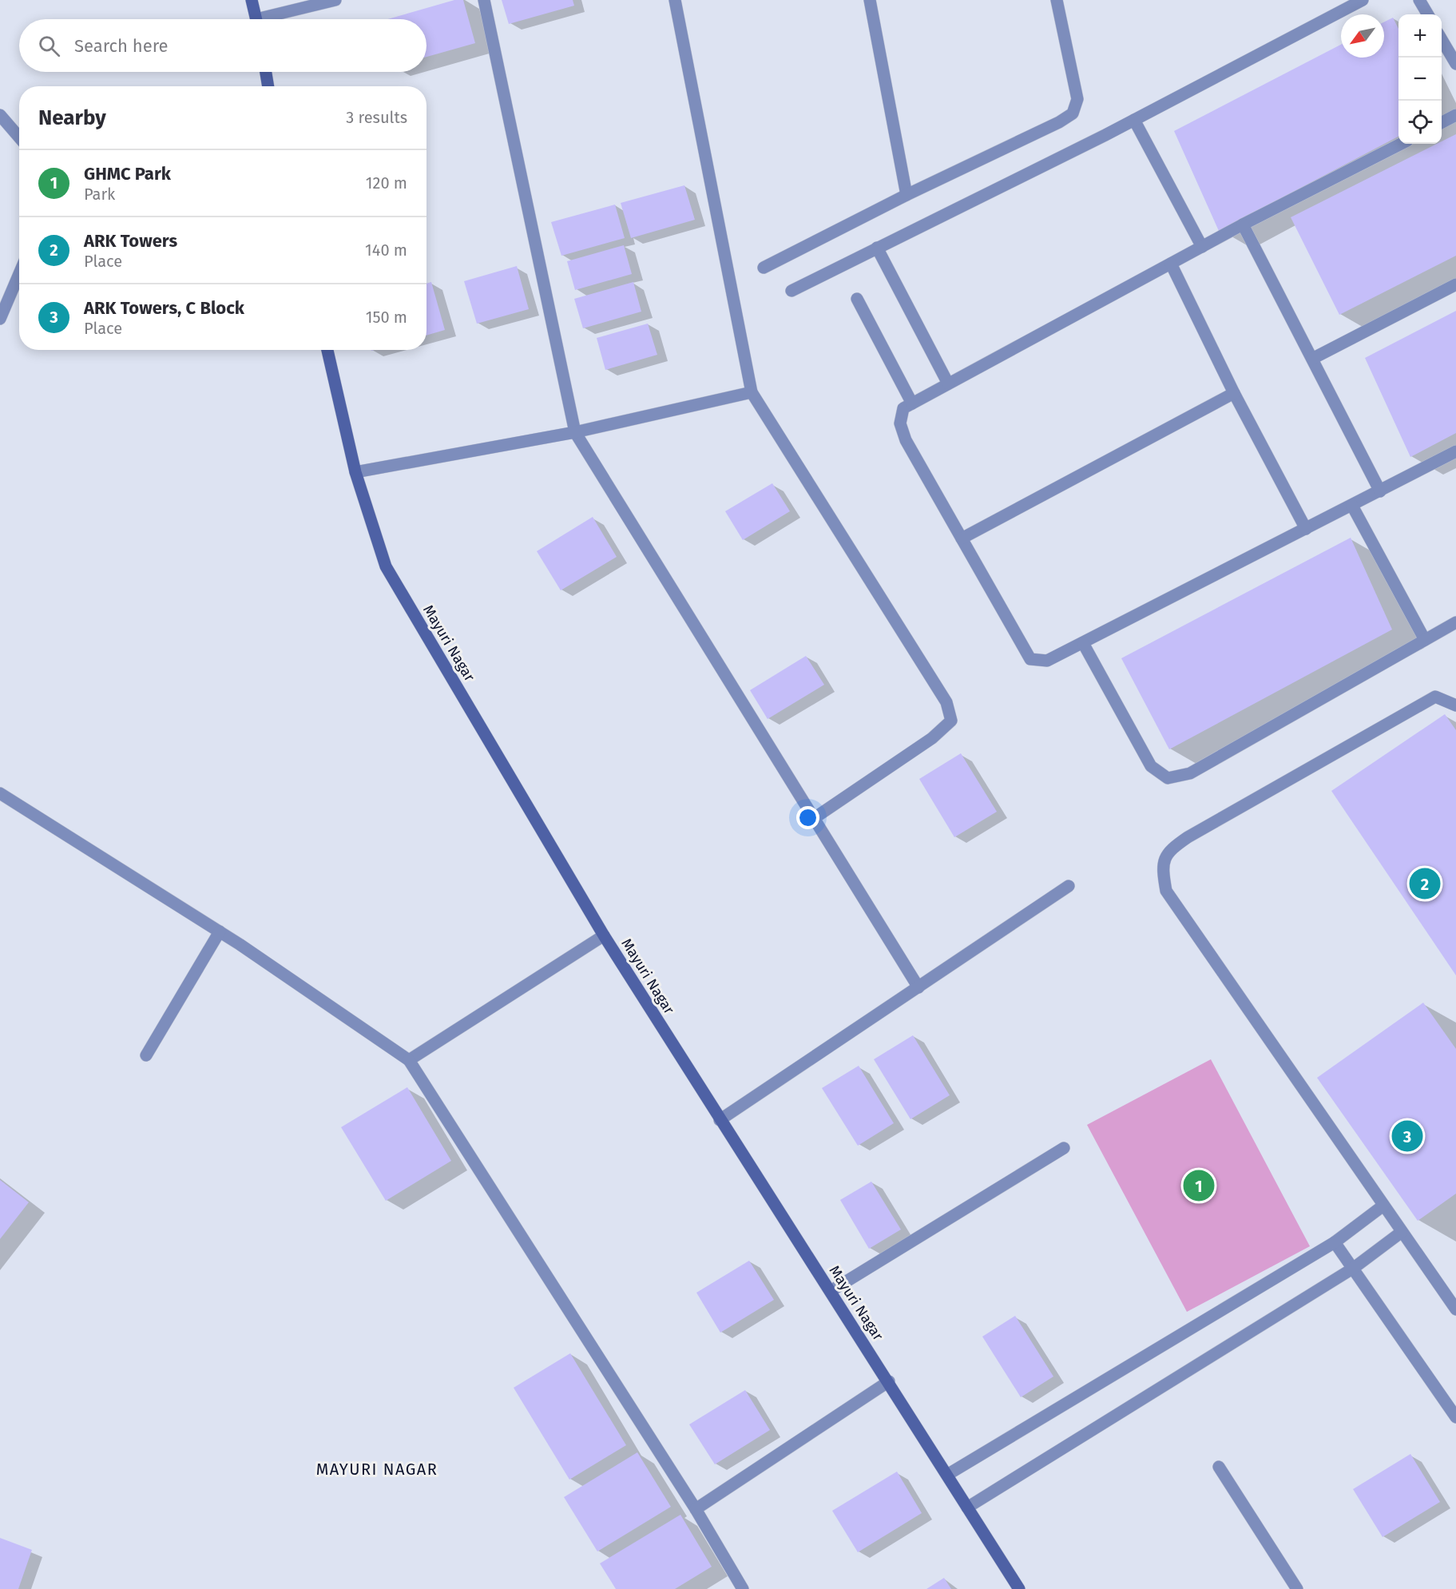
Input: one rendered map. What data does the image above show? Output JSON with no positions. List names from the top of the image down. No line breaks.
{"streets":{"street":["Mayuri Nagar"]},"districts":["MAYURI NAGAR"],"north":"bottom left","page":{"map_buttons":["+","−"],"search":"Search here","heading":["Nearby","3 results"],"list":[{"mark":"1","name":"GHMC Park","note":"Park","value":"120 m"},{"mark":"2","name":"ARK Towers","note":"Place","value":"140 m"},{"mark":"3","name":"ARK Towers, C Block","note":"Place","value":"150 m"}],"pins":["2","3","1"]}}
